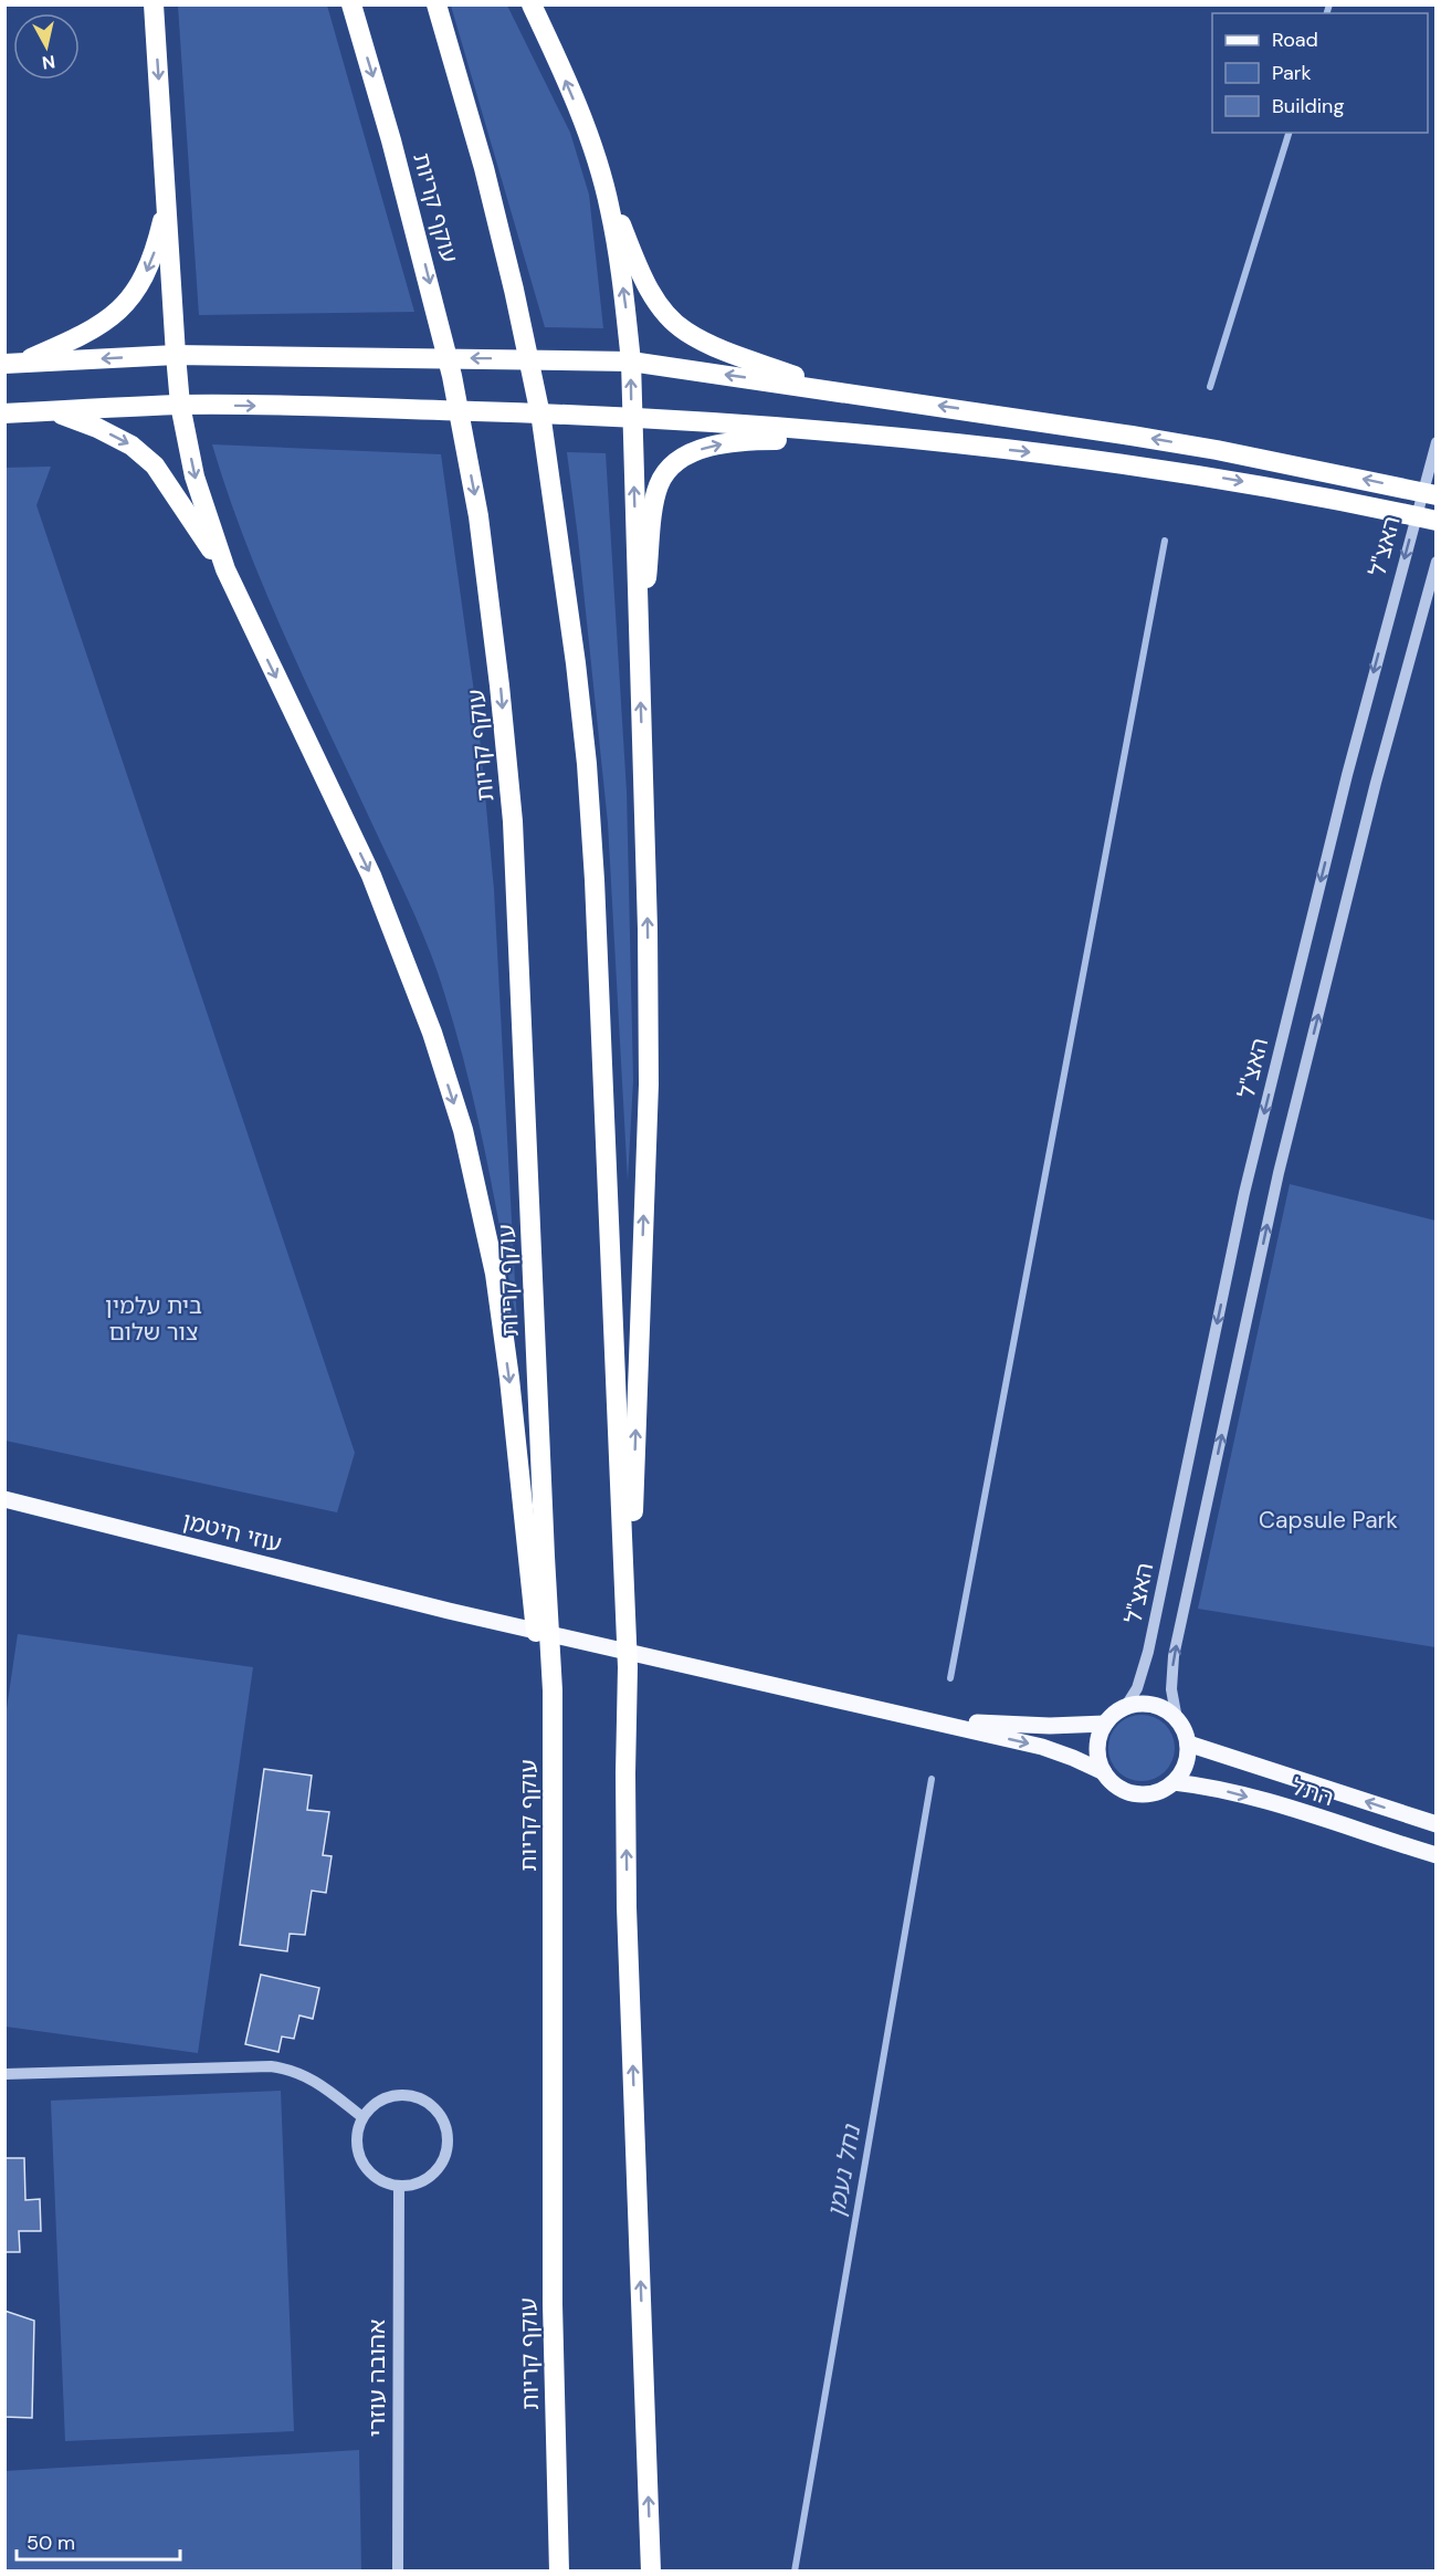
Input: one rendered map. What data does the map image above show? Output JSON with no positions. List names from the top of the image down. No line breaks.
{"streets":{"highway":["עוקף קריות"],"main road":["עוזי חיטמן","התל"],"street":["האצ\"ל","אהובה עוזרי"]},"crossings":[["האצ\"ל","התל"]],"water":["נחל נעמן"],"parks":["בית עלמין צור שלום","Capsule Park"],"legend":["Road","Park","Building"],"scale_bar":"50 m","north":"bottom"}
